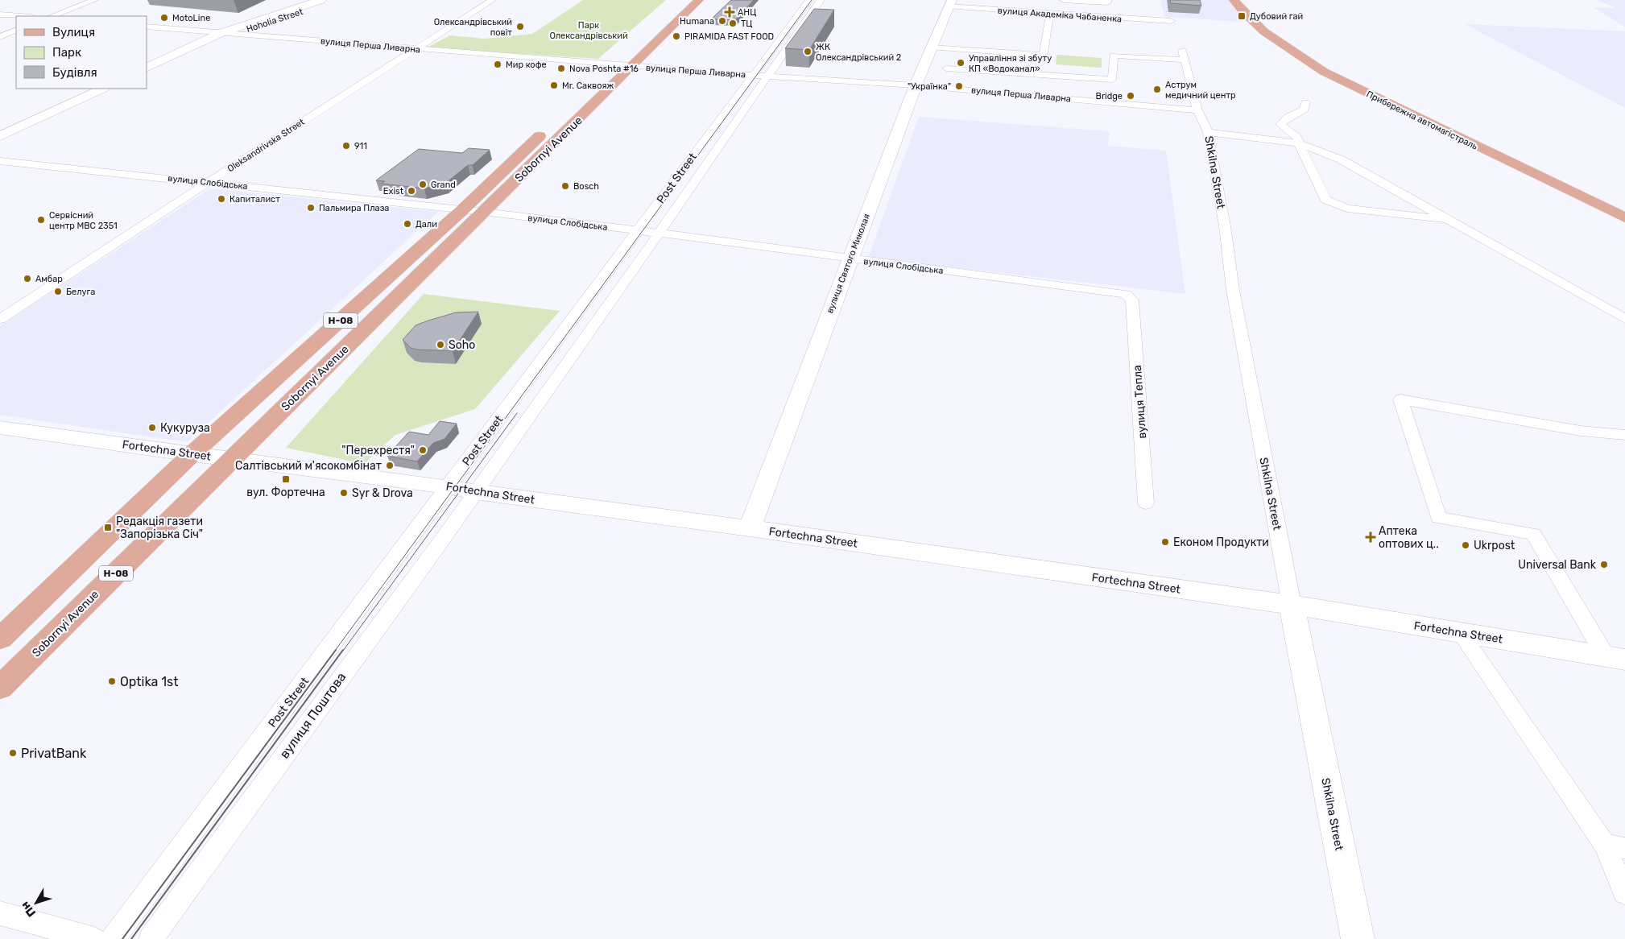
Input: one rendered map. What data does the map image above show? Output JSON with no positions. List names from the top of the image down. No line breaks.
{"streets":{"main road":["Прибережна автомагістраль","Sobornyi Avenue","Н-08"],"street":["вулиця Академіка Чабаненка","Hoholia Street","вулиця Перша Ливарна","Oleksandrivska Street","Shkilna Street","Post Street","вулиця Слобідська","вулиця Святого Миколая","вулиця Тепла","Fortechna Street","вулиця Поштова"]},"crossings":[["вулиця Академіка Чабаненка","вулиця Святого Миколая"],["Hoholia Street","вулиця Перша Ливарна"],["вулиця Перша Ливарна","Oleksandrivska Street"],["вулиця Перша Ливарна","Sobornyi Avenue"],["вулиця Перша Ливарна","Shkilna Street"],["вулиця Перша Ливарна","Post Street"],["вулиця Перша Ливарна","вулиця Святого Миколая"],["Oleksandrivska Street","вулиця Слобідська"],["Sobornyi Avenue","вулиця Слобідська"],["Sobornyi Avenue","Fortechna Street"],["Shkilna Street","Fortechna Street"],["Post Street","вулиця Слобідська"],["Post Street","Fortechna Street"],["Post Street","вулиця Поштова"],["вулиця Слобідська","вулиця Святого Миколая"],["вулиця Слобідська","вулиця Тепла"],["вулиця Святого Миколая","Fortechna Street"],["Fortechna Street","вулиця Поштова"]],"parks":["Парк Олександрівський"],"places":{"health":["АНЦ","Аптека оптових ц‥"],"transit":["Дубовий гай","вул. Фортечна","Редакція газети \"Запорізька Січ\""],"other":["MotoLine","Humana","ТЦ","Олександрівський повіт","PIRAMIDA FAST FOOD","ЖК Олександрівський 2","Управлiння зi збуту КП «Водоканал»","Мир кофе","Nova Poshta #16","Mr. Cаквояж","\"Українка\"","Аструм медичний центр","Bridge","911","Grand","Bosch","Exist","Капиталист","Пальмира Плаза","Сервісний центр МВС 2351","Дали","Амбар","Белуга","Soho","Кукуруза","\"Перехрестя\"","Салтівський м'ясокомбінат","Syr & Drova","Економ Продукти","Ukrpost","Universal Bank","Оptika 1st","PrivatBank"]},"legend":["Вулиця","Парк","Будівля"],"north":"bottom left"}
